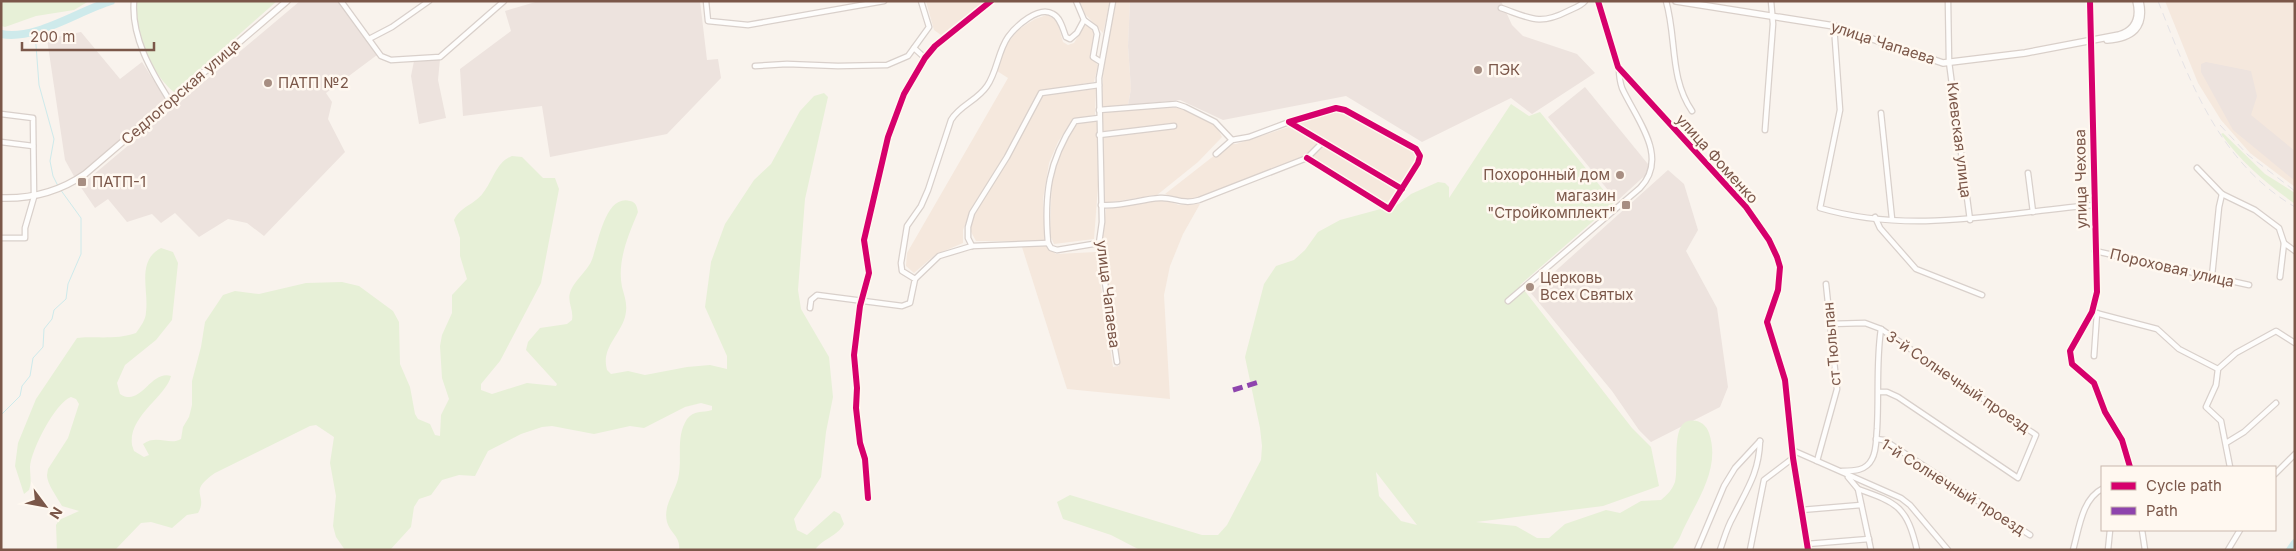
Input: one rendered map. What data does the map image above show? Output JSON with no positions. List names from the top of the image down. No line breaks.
{"streets":{"main road":["улица Чапаева","Седлогорская улица"],"street":["Киевская улица","улица Фоменко","улица Чехова","Пороховая улица","ст Тюльпан","3-й Солнечный проезд","1-й Солнечный проезд"]},"crossings":[["улица Чапаева","Киевская улица"],["улица Чапаева","улица Чехова"],["улица Чехова","Пороховая улица"]],"places":{"other":["ПЭК","ПАТП №2","Похоронный дом","Церковь Всех Святых"],"transit":["ПАТП-1","магазин \"Стройкомплект\""]},"legend":["Cycle path","Path"],"scale_bar":"200 m","north":"bottom right"}
